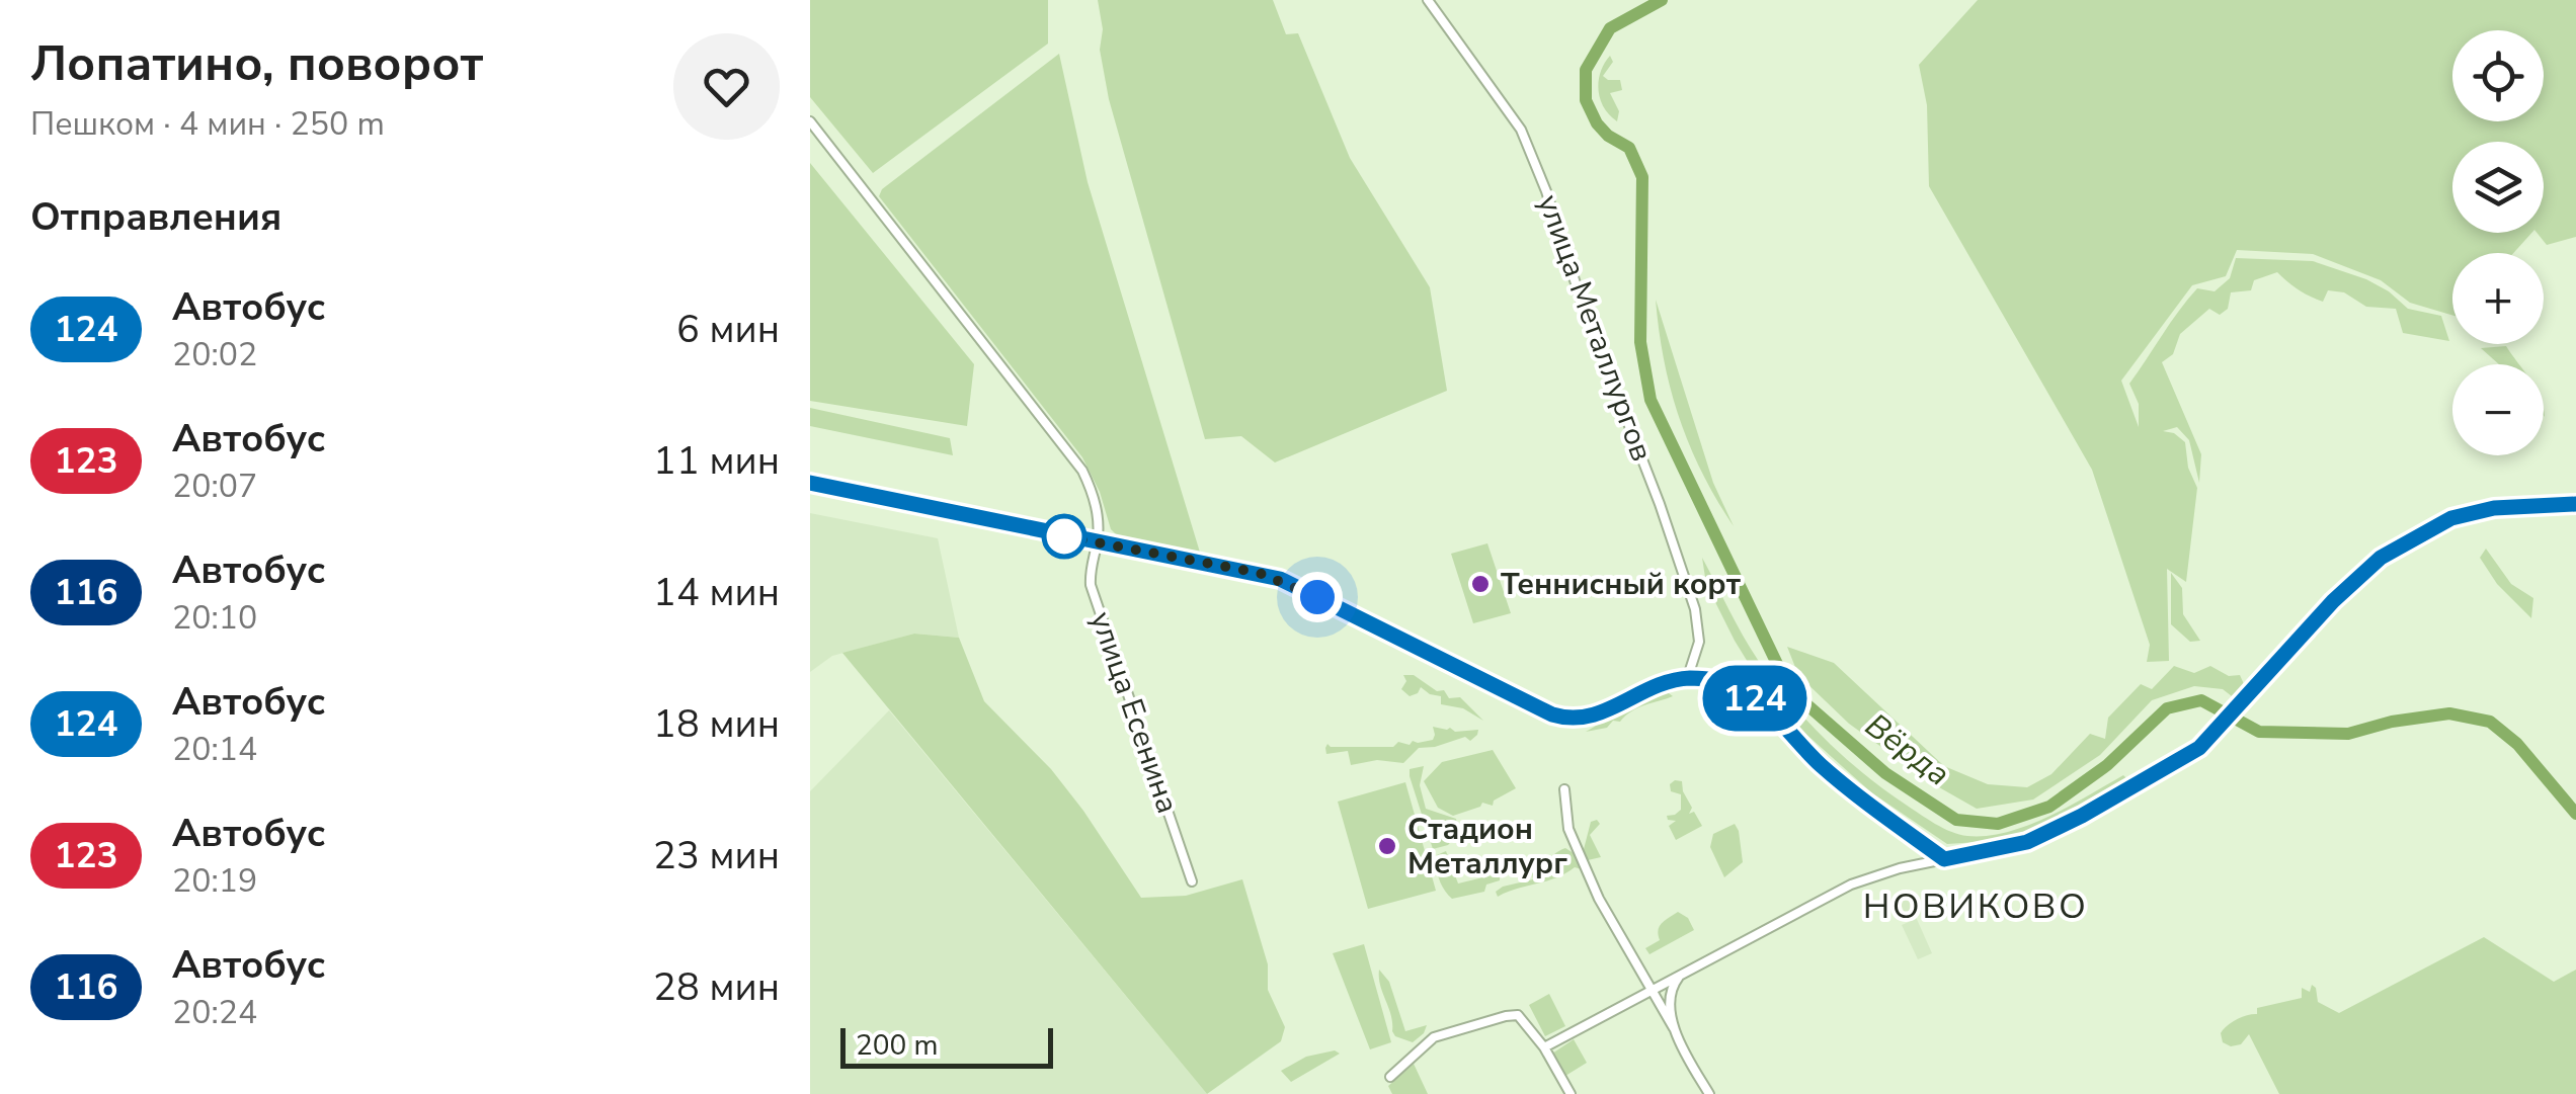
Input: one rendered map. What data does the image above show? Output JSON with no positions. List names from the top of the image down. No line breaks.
{"streets":{"street":["улица Металлургов","улица Есенина"]},"districts":["НОВИКОВО"],"water":["Вёрда"],"places":["Теннисный корт","Стадион Металлург"],"lines":["bus line 124"],"scale_bar":"200 m","page":{"heading":[["Лопатино, поворот","Пешком · 4 мин · 250 m"],"Отправления"],"on_map":"124","map_buttons":["+","−"],"list":[{"mark":"124","name":"Автобус","note":"20:02","value":"6 мин"},{"mark":"123","name":"Автобус","note":"20:07","value":"11 мин"},{"mark":"116","name":"Автобус","note":"20:10","value":"14 мин"},{"mark":"124","name":"Автобус","note":"20:14","value":"18 мин"},{"mark":"123","name":"Автобус","note":"20:19","value":"23 мин"},{"mark":"116","name":"Автобус","note":"20:24","value":"28 мин"}],"scale":"200 m"}}
